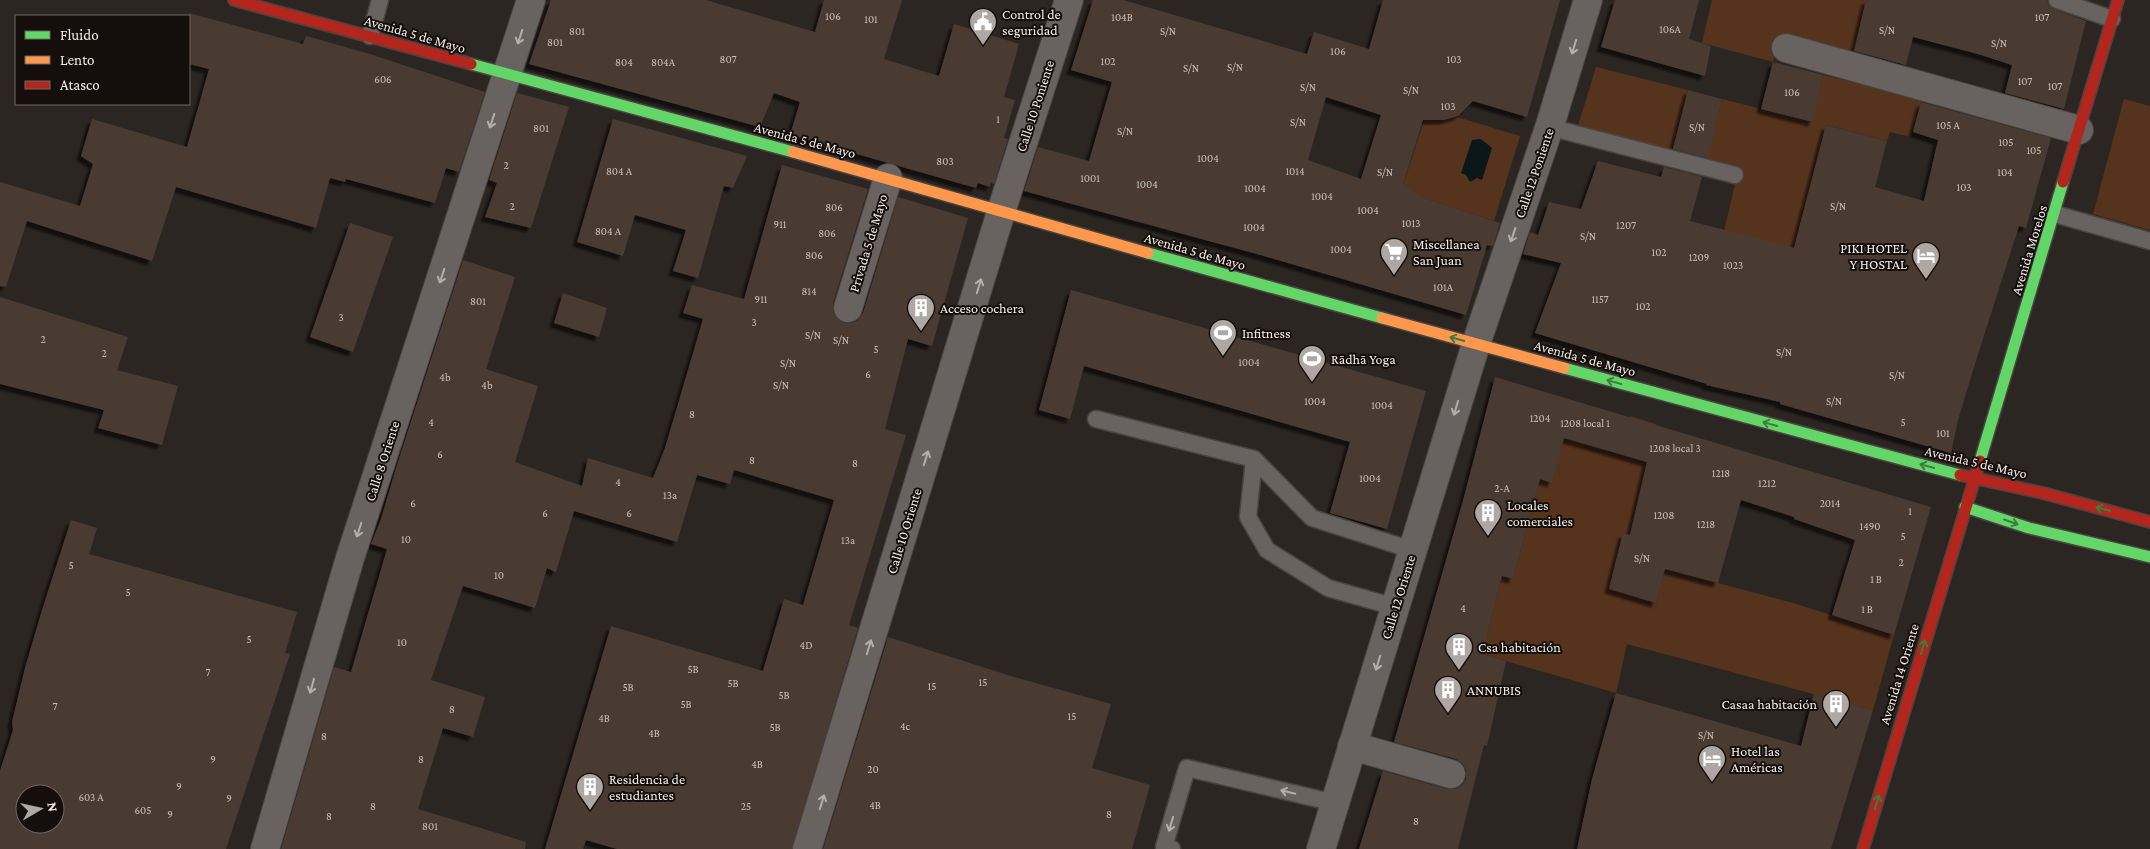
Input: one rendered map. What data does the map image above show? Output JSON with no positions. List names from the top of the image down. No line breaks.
{"streets":{"main road":["Avenida 5 de Mayo","Avenida Morelos","Avenida 14 Oriente"],"street":["Calle 10 Poniente","Calle 12 Poniente","Privada 5 de Mayo","Calle 8 Oriente","Calle 10 Oriente","Calle 12 Oriente"]},"crossings":[["Avenida 5 de Mayo","Calle 10 Poniente"],["Avenida 5 de Mayo","Calle 12 Poniente"],["Avenida 5 de Mayo","Privada 5 de Mayo"],["Avenida 5 de Mayo","Avenida Morelos"],["Avenida 5 de Mayo","Calle 8 Oriente"],["Avenida 5 de Mayo","Calle 10 Oriente"],["Avenida 5 de Mayo","Calle 12 Oriente"],["Calle 10 Poniente","Calle 10 Oriente"],["Calle 12 Poniente","Calle 12 Oriente"],["Avenida Morelos","Avenida 14 Oriente"]],"one_way":["Avenida 5 de Mayo","Calle 12 Poniente","Calle 8 Oriente","Calle 10 Oriente","Calle 12 Oriente","Avenida 14 Oriente"],"places":{"public building":["Control de seguridad"],"supermarket":["Miscellanea San Juan"],"hotel":["PIKI HOTEL Y HOSTAL","Hotel las Américas"],"building":["Acceso cochera","Locales comerciales","Csa habitación","ANNUBIS","Casaa habitación","Residencia de estudiantes"],"sports":["Infitness","Rādhā Yoga"]},"house_numbers":["106","104B","107","101","106A","S/N","801","S/N","801","S/N","106","807","103","102","804","804A","S/N","S/N","606","107","107","S/N","S/N","106","103","1","S/N","105 A","S/N","801","S/N","105","105","1004","803","2","804 A","1014","S/N","104","1001","1004","103","1004","1004","2","S/N","806","1004","1013","911","1207","1004","804 A","806","S/N","1004","102","806","1209","1023","101A","814","911","1157","801","102","3","3","S/N","2","S/N","5","S/N","2","1004","S/N","6","S/N","4b","4b","S/N","1004","S/N","1004","8","1204","4","5","1208 local 1","101","1208 local 3","6","8","8","1218","1004","4","1212","2-A","13a","6","2014","1","6","6","1208","1218","1490","5","10","13a","S/N","2","5","10","1 B","5","4","1 B","5","10","4D","5B","7","15","5B","15","5B","5B","5B","7","8","15","4B","4c","5B","4B","S/N","8","9","8","4B","20","9","603 A","9","4B","8","25","605","9","8","8","8","801"],"legend":["Fluido","Lento","Atasco"],"north":"right"}
